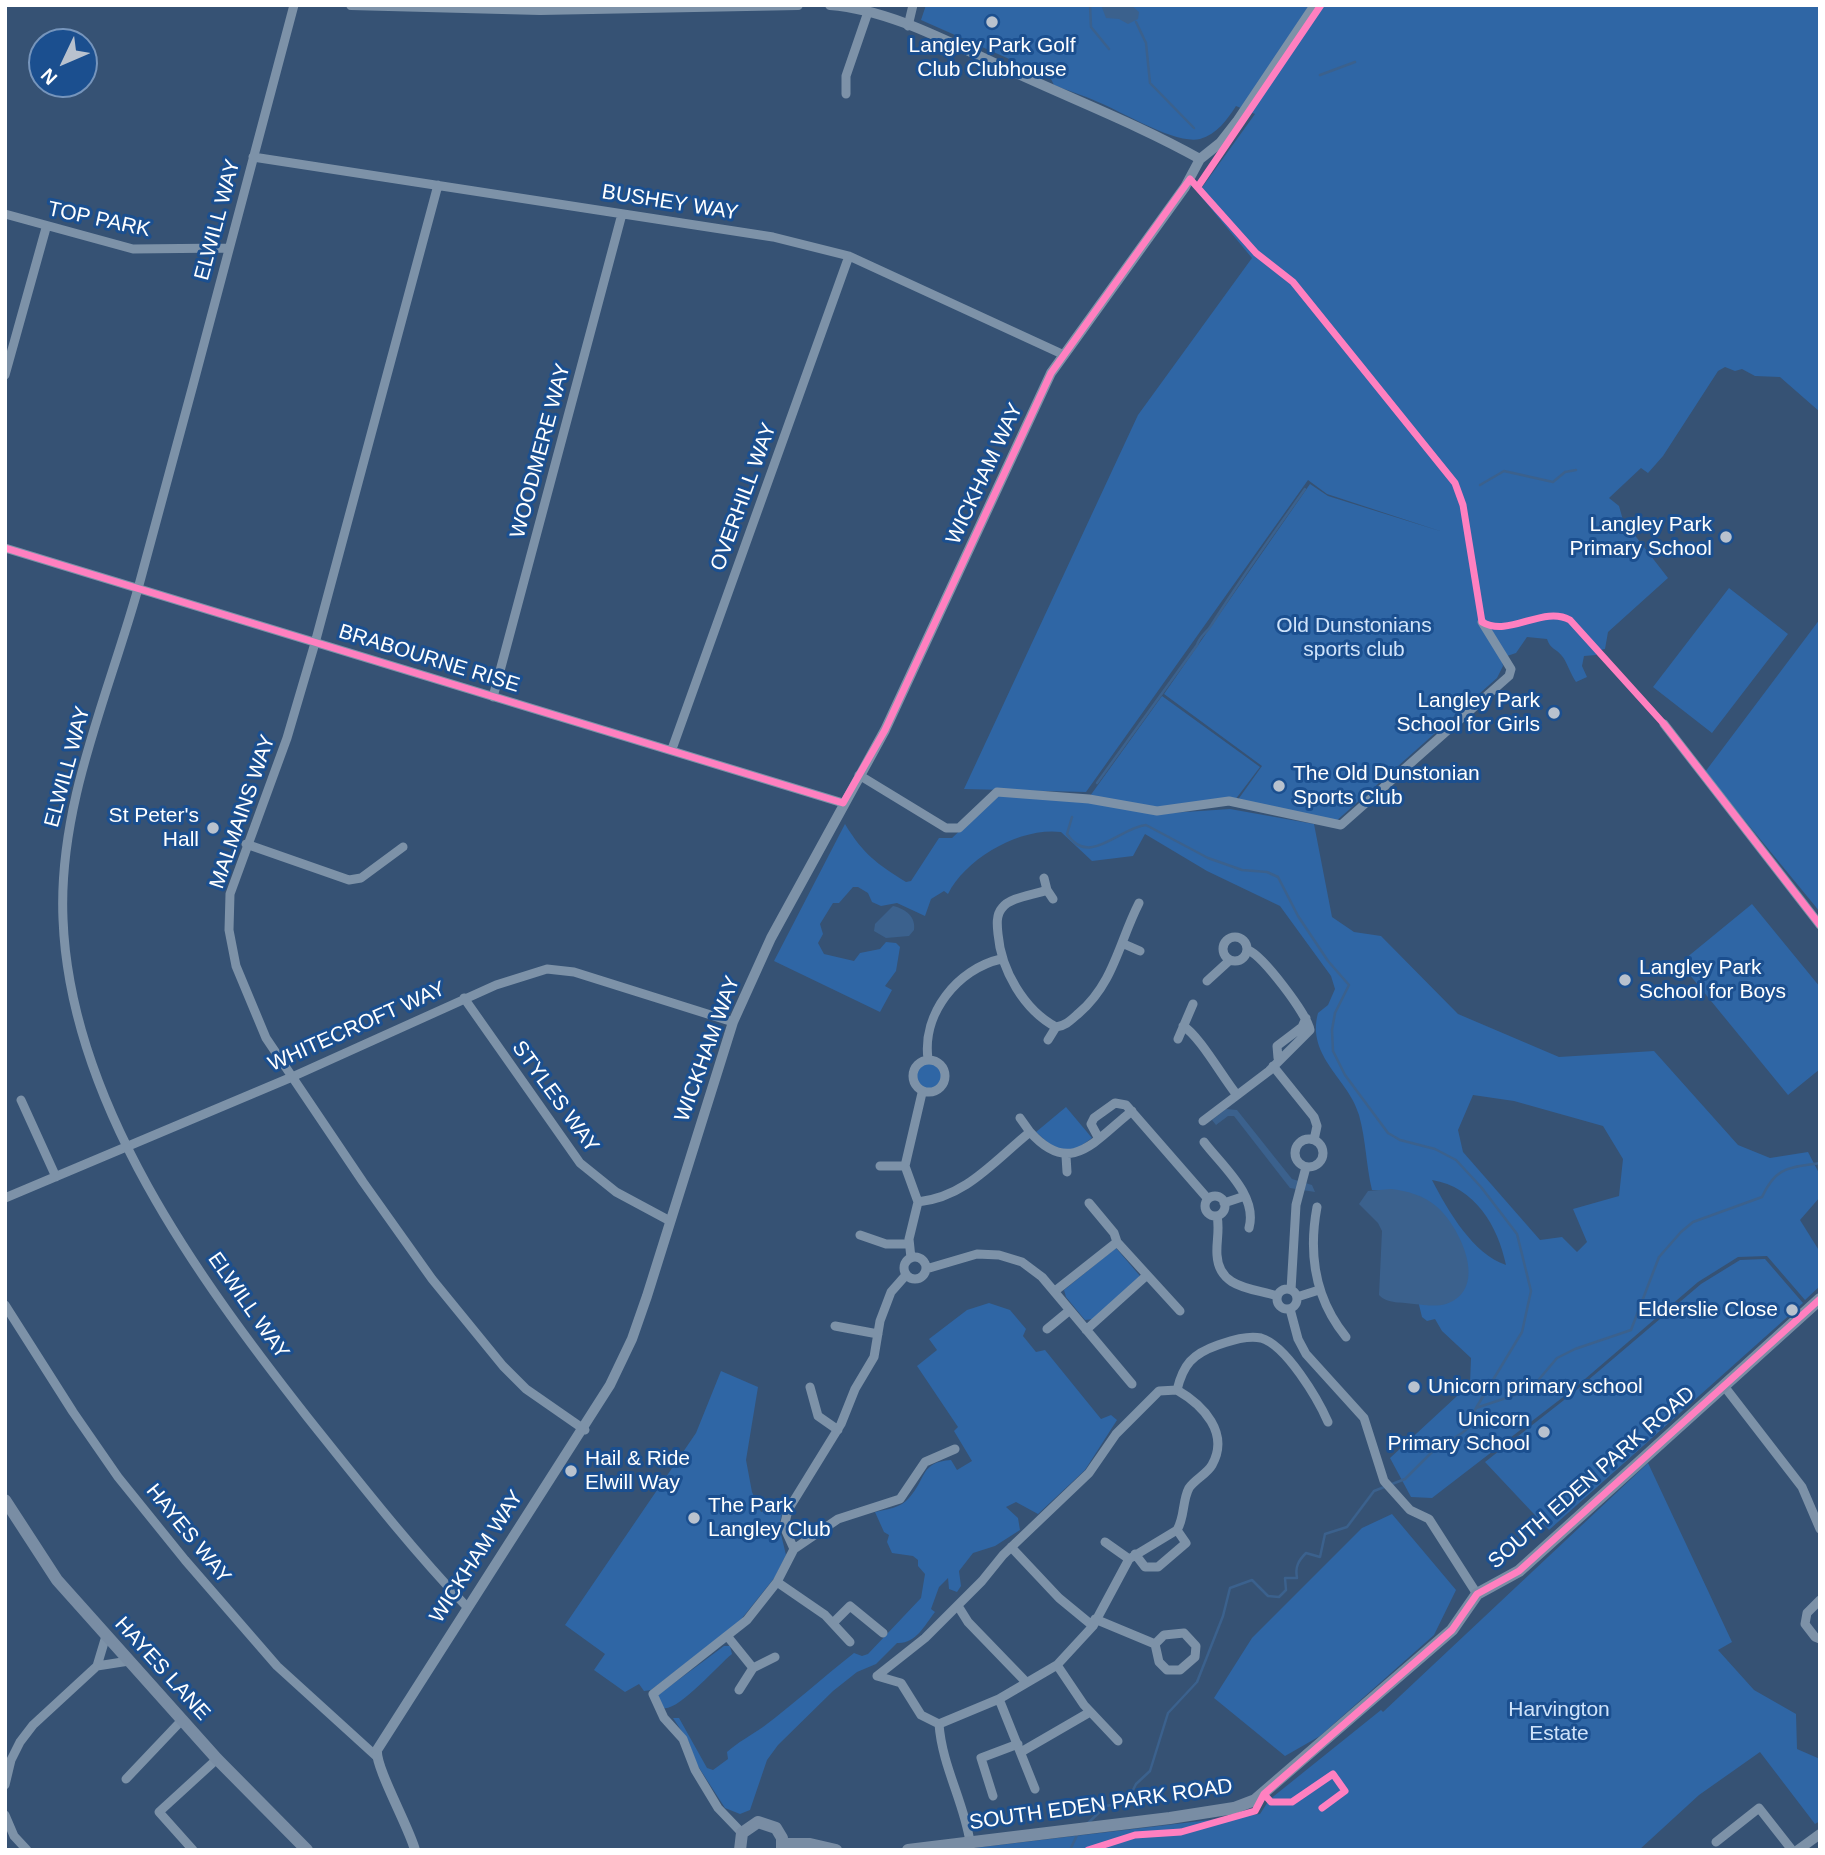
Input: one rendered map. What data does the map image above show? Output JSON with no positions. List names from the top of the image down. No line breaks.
{"streets":{"main road":["SOUTH EDEN PARK ROAD","HAYES LANE"],"street":["BUSHEY WAY","TOP PARK","ELWILL WAY","WOODMERE WAY","WICKHAM WAY","OVERHILL WAY","BRABOURNE RISE","MALMAINS WAY","WHITECROFT WAY","STYLES WAY","HAYES WAY"]},"crossings":[["BUSHEY WAY","ELWILL WAY"],["BUSHEY WAY","WOODMERE WAY"],["BUSHEY WAY","WICKHAM WAY"],["BUSHEY WAY","OVERHILL WAY"],["BUSHEY WAY","MALMAINS WAY"],["TOP PARK","ELWILL WAY"],["ELWILL WAY","WICKHAM WAY"],["ELWILL WAY","BRABOURNE RISE"],["ELWILL WAY","WHITECROFT WAY"],["WOODMERE WAY","BRABOURNE RISE"],["WICKHAM WAY","BRABOURNE RISE"],["WICKHAM WAY","MALMAINS WAY"],["WICKHAM WAY","WHITECROFT WAY"],["WICKHAM WAY","STYLES WAY"],["WICKHAM WAY","HAYES WAY"],["OVERHILL WAY","BRABOURNE RISE"],["BRABOURNE RISE","MALMAINS WAY"],["MALMAINS WAY","WHITECROFT WAY"],["WHITECROFT WAY","STYLES WAY"]],"parks":["Old Dunstonians sports club","Harvington Estate"],"places":["Langley Park Golf Club Clubhouse","Langley Park Primary School","Langley Park School for Girls","The Old Dunstonian Sports Club","St Peter's Hall","Langley Park School for Boys","Elderslie Close","Unicorn primary school","Unicorn Primary School","Hail & Ride Elwill Way","The Park Langley Club"],"north":"bottom left"}
